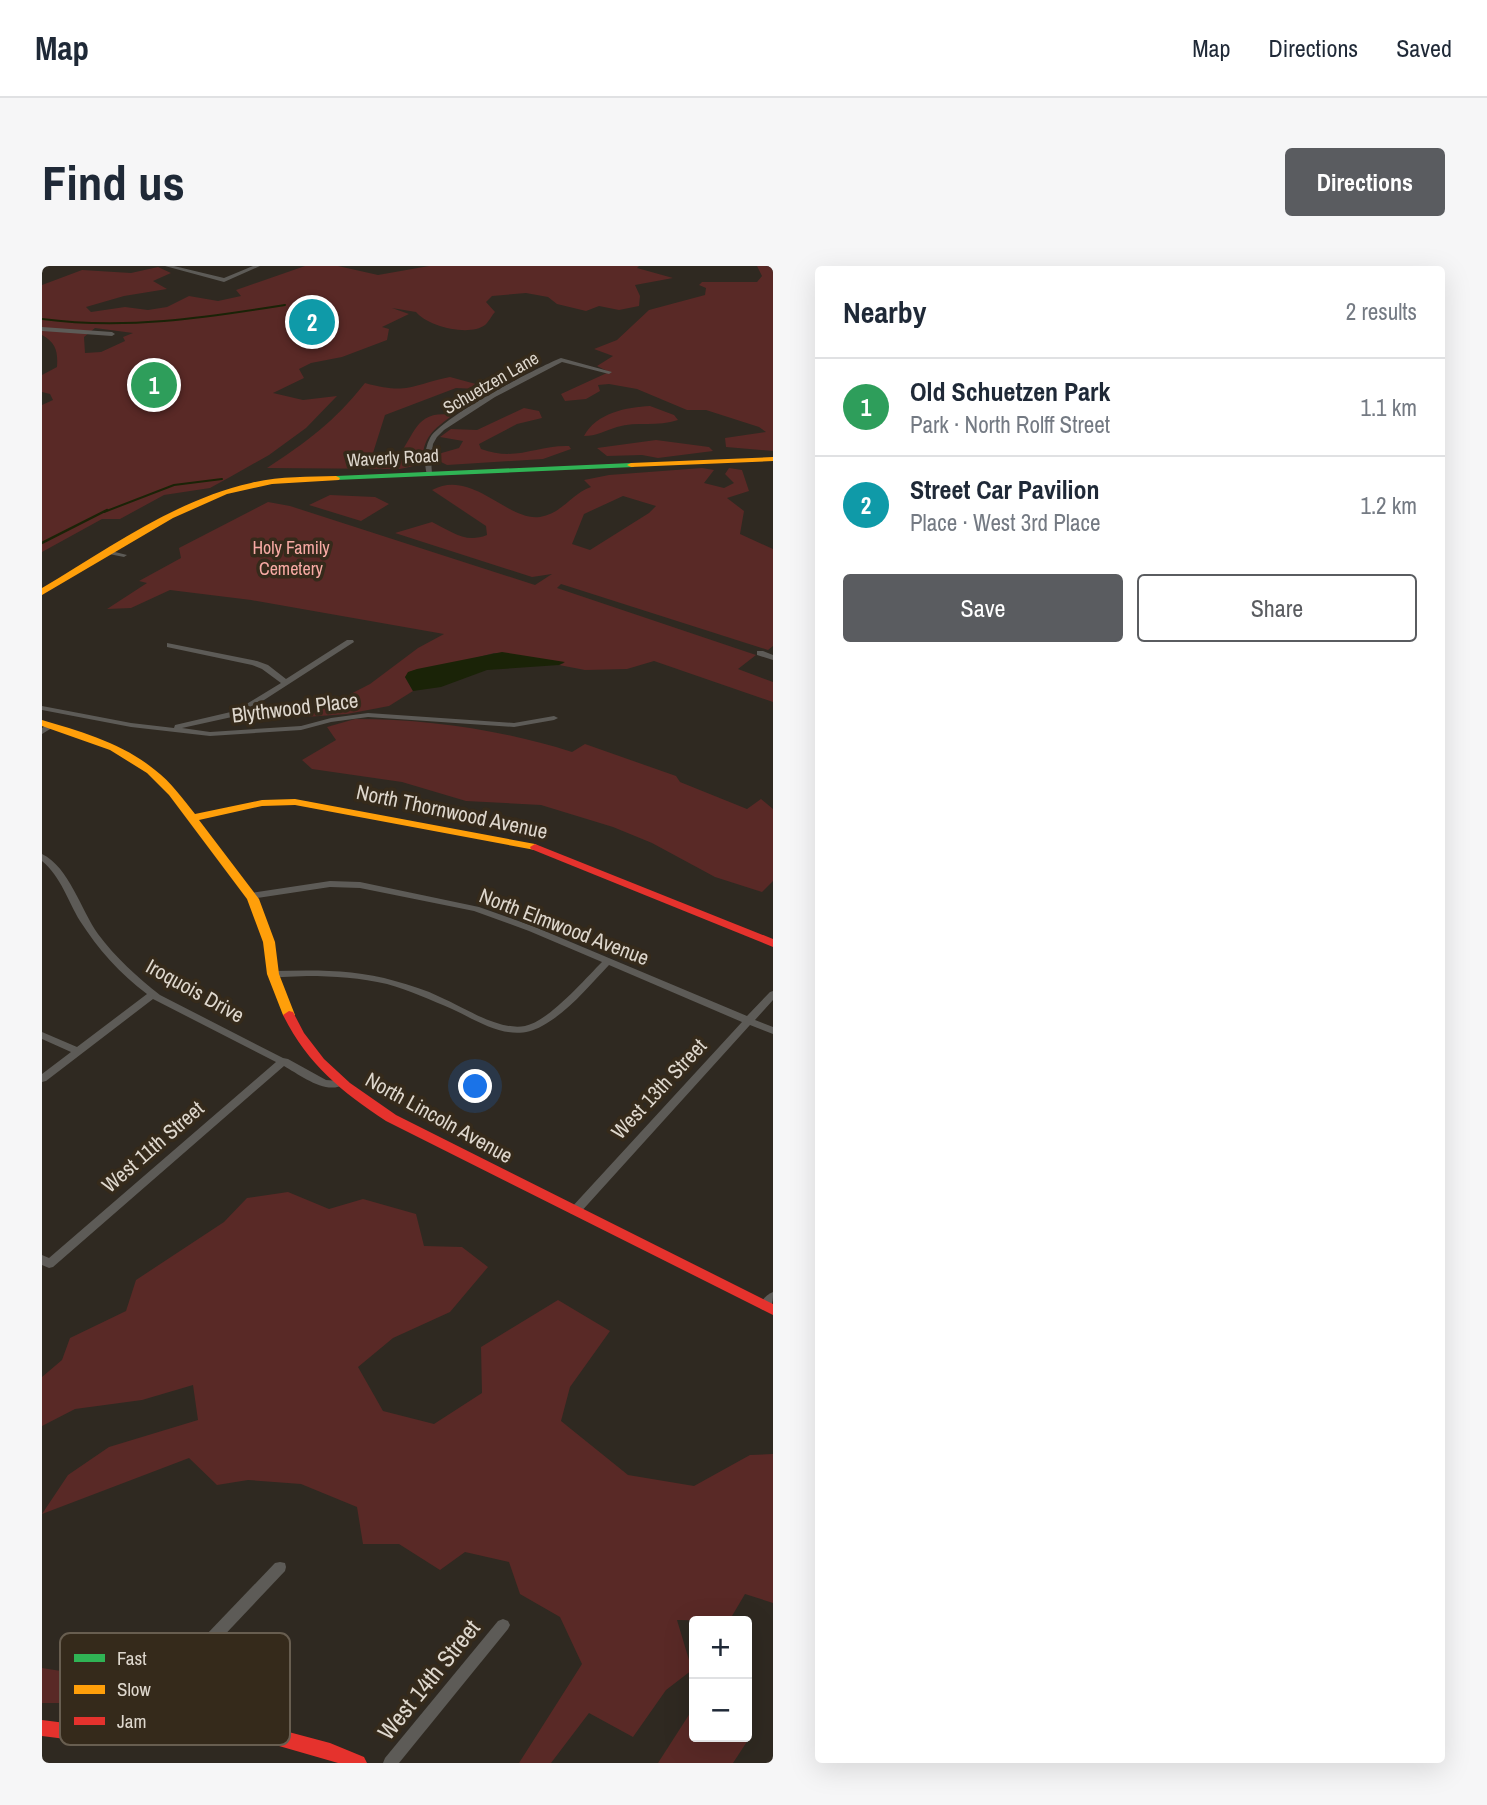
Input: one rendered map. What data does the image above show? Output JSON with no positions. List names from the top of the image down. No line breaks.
{"streets":{"street":["Schuetzen Lane","Waverly Road","Blythwood Place","North Thornwood Avenue","North Elmwood Avenue","Iroquois Drive","West 13th Street","North Lincoln Avenue","West 11th Street","West 14th Street"]},"crossings":[["Schuetzen Lane","Waverly Road"],["North Thornwood Avenue","North Lincoln Avenue"],["North Elmwood Avenue","West 13th Street"],["North Elmwood Avenue","North Lincoln Avenue"],["Iroquois Drive","North Lincoln Avenue"],["Iroquois Drive","West 11th Street"],["West 13th Street","North Lincoln Avenue"]],"parks":["Holy Family Cemetery"],"legend":["Fast","Slow","Jam"],"page":{"header":"Map","nav":["Map","Directions","Saved"],"buttons":["Directions",["Save","Share"]],"title":"Find us","heading":["Nearby","2 results"],"pins":["2","1"],"list":[{"mark":"1","name":"Old Schuetzen Park","note":"Park · North Rolff Street","value":"1.1 km"},{"mark":"2","name":"Street Car Pavilion","note":"Place · West 3rd Place","value":"1.2 km"}],"map_buttons":["+","−"]}}
